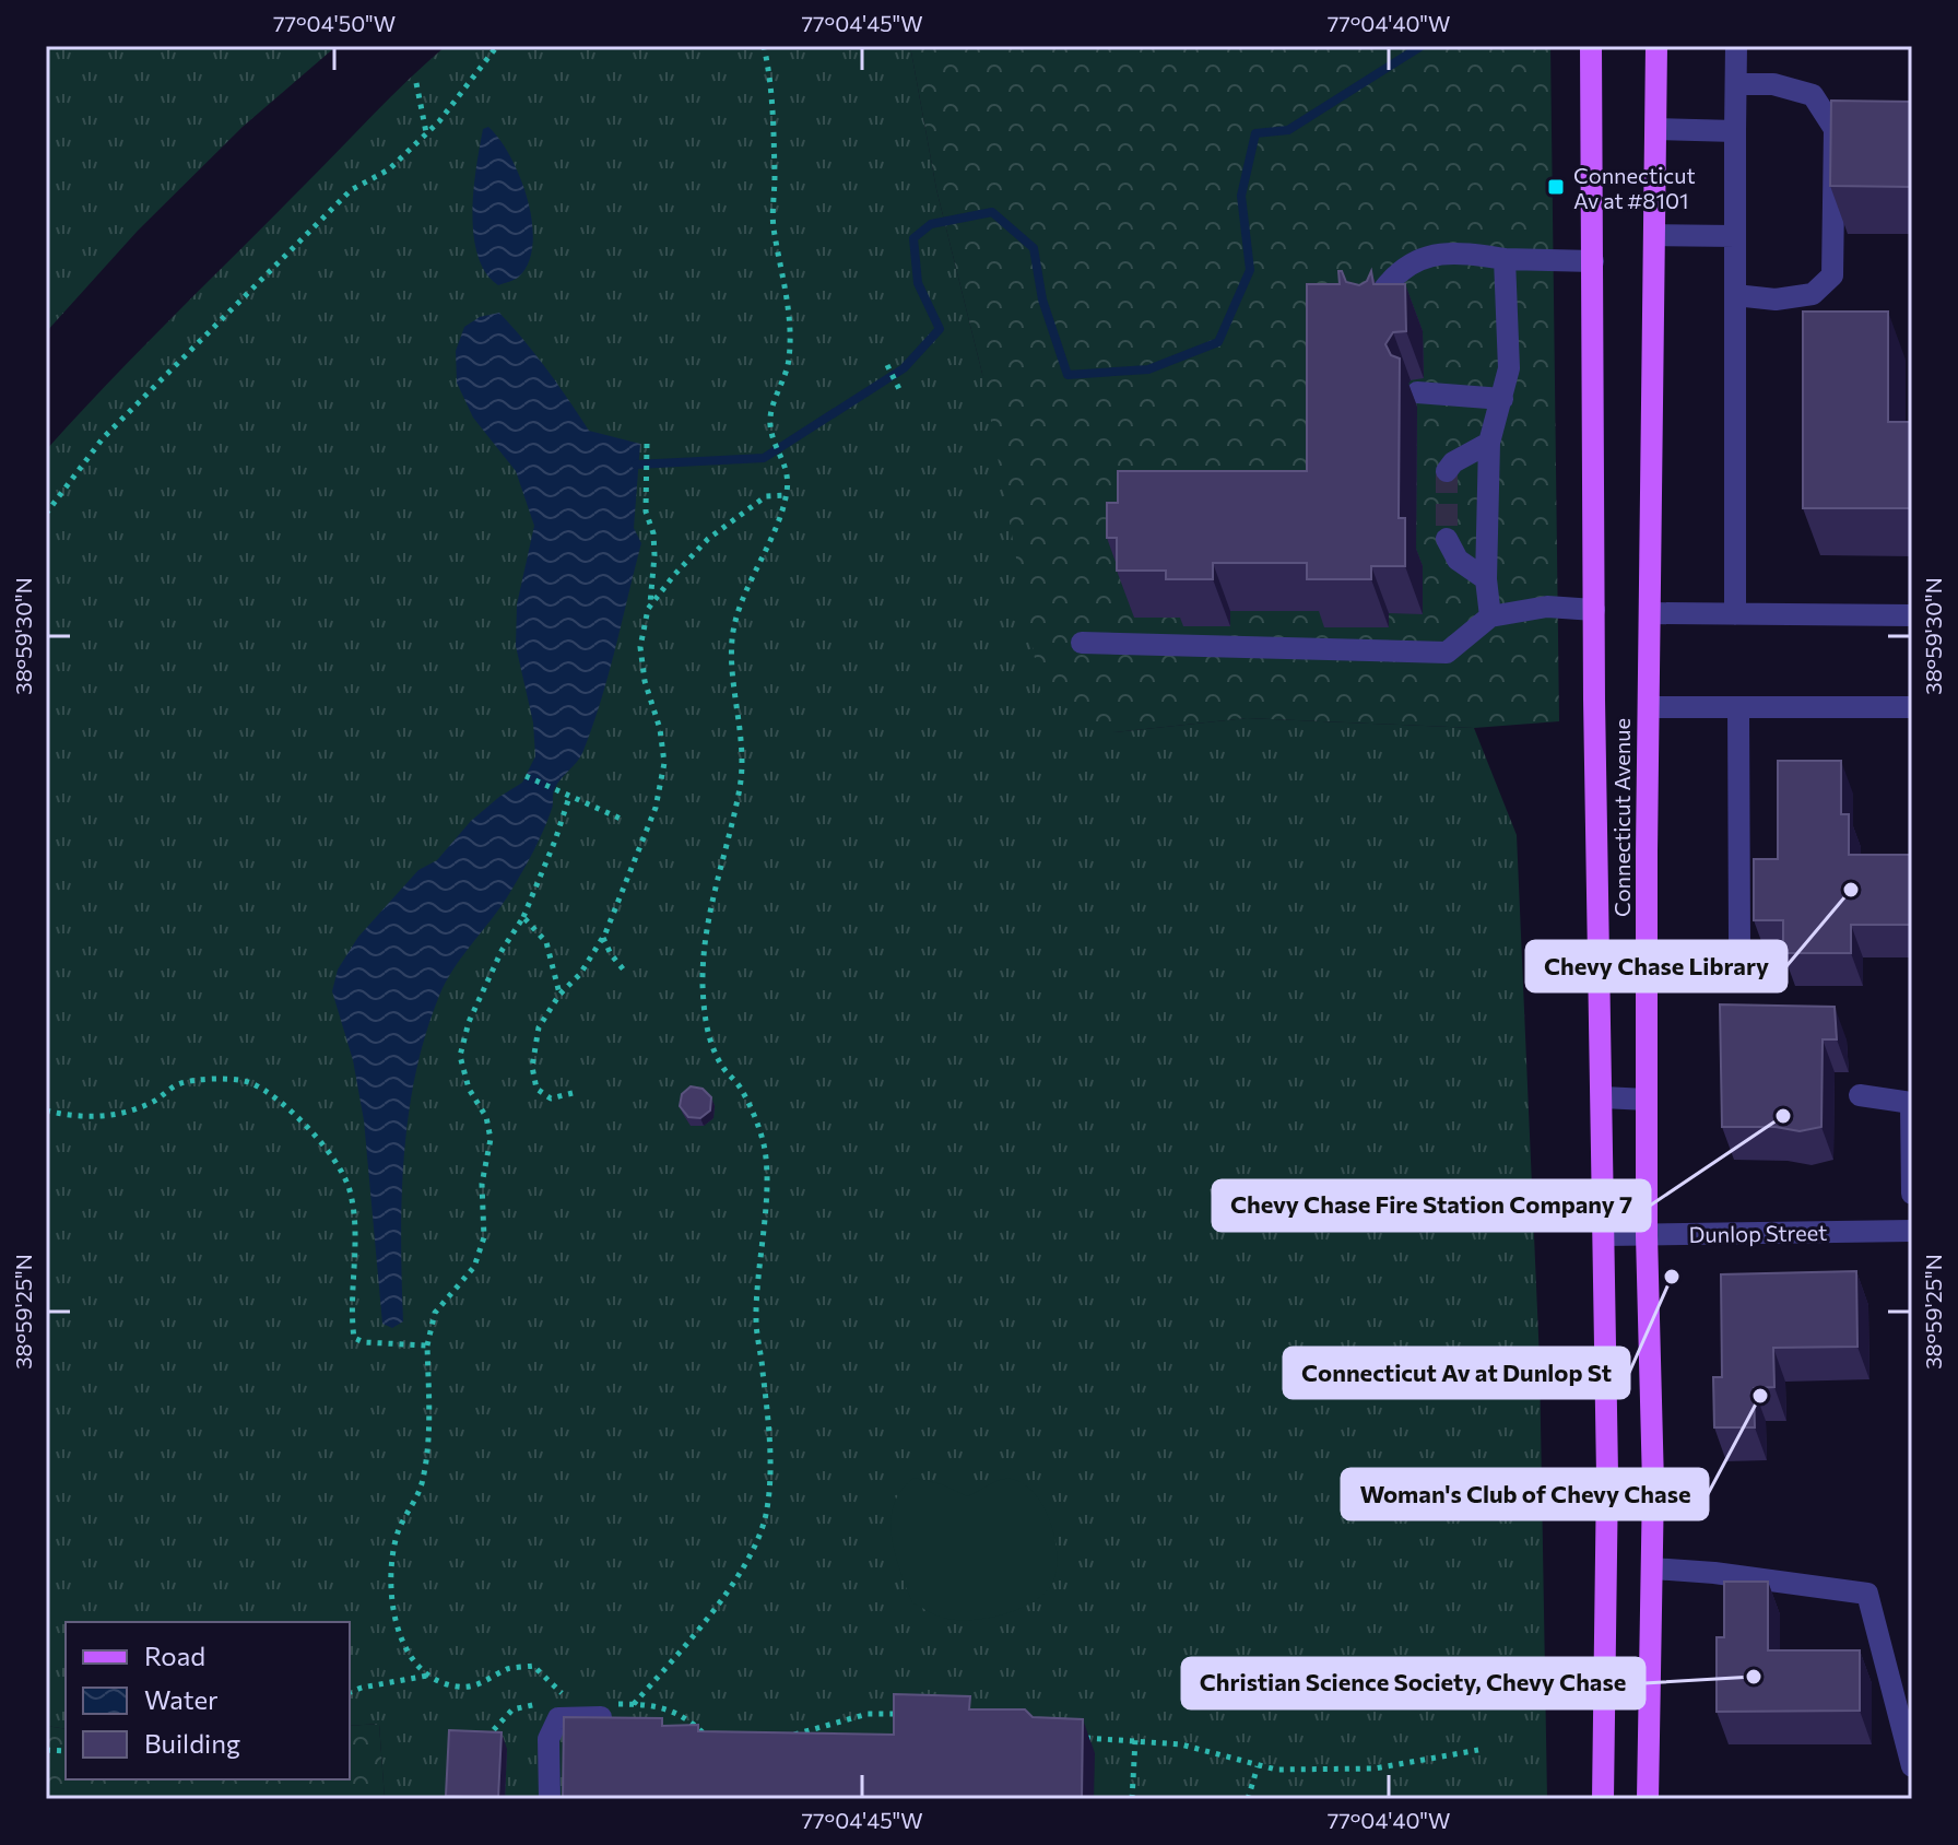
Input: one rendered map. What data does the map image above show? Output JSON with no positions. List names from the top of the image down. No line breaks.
{"streets":{"main road":["Connecticut Avenue"],"street":["Dunlop Street"]},"crossings":[["Connecticut Avenue","Dunlop Street"]],"places":{"transit":["Connecticut Av at #8101"],"other":["Chevy Chase Library","Chevy Chase Fire Station Company 7","Connecticut Av at Dunlop St","Woman's Club of Chevy Chase","Christian Science Society, Chevy Chase"]},"legend":["Road","Water","Building"],"coordinates":["77°04'50\"W","77°04'45\"W","77°04'40\"W","38°59'30\"N","38°59'25\"N"]}
